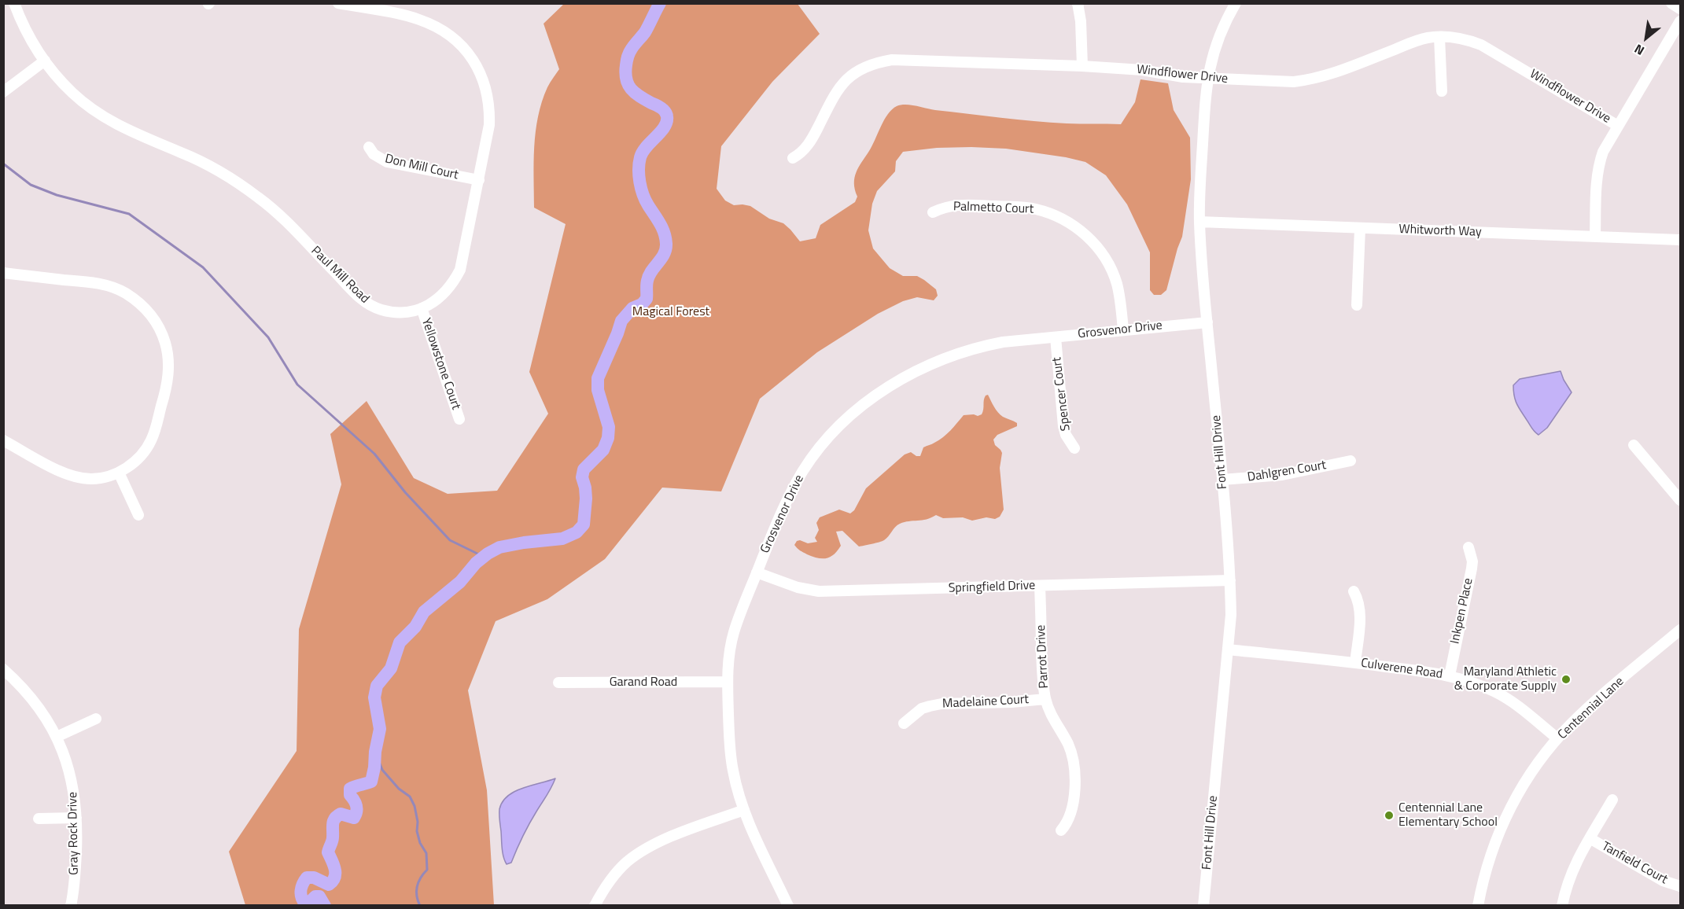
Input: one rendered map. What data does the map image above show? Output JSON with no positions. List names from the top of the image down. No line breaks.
{"streets":{"street":["Windflower Drive","Don Mill Court","Palmetto Court","Whitworth Way","Paul Mill Road","Grosvenor Drive","Yellowstone Court","Spencer Court","Font Hill Drive","Dahlgren Court","Springfield Drive","Inkpen Place","Parrot Drive","Culverene Road","Garand Road","Madelaine Court","Centennial Lane","Gray Rock Drive","Tanfield Court"]},"crossings":[["Windflower Drive","Font Hill Drive"],["Don Mill Court","Paul Mill Road"],["Palmetto Court","Grosvenor Drive"],["Whitworth Way","Font Hill Drive"],["Paul Mill Road","Yellowstone Court"],["Grosvenor Drive","Spencer Court"],["Grosvenor Drive","Font Hill Drive"],["Grosvenor Drive","Springfield Drive"],["Grosvenor Drive","Garand Road"],["Font Hill Drive","Dahlgren Court"],["Font Hill Drive","Springfield Drive"],["Font Hill Drive","Culverene Road"],["Springfield Drive","Parrot Drive"],["Inkpen Place","Culverene Road"],["Parrot Drive","Madelaine Court"],["Culverene Road","Centennial Lane"]],"parks":["Magical Forest"],"places":["Maryland Athletic & Corporate Supply","Centennial Lane Elementary School"],"north":"bottom left"}
